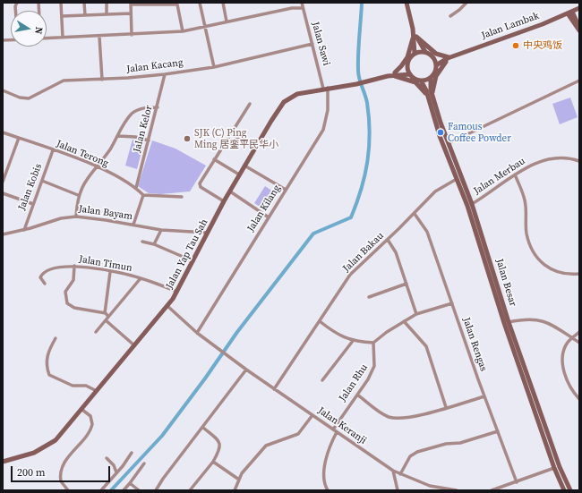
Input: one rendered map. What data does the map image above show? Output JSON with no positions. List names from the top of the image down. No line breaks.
{"streets":{"main road":["Jalan Lambak","Jalan Yap Tau Sah","Jalan Besar"],"street":["Jalan Sawi","Jalan Kacang","Jalan Kelor","Jalan Terong","Jalan Merbau","Jalan Kobis","Jalan Kilang","Jalan Bayam","Jalan Bakau","Jalan Timun","Jalan Rengas","Jalan Rhu","Jalan Keranji"]},"crossings":[["Jalan Sawi","Jalan Kacang"],["Jalan Sawi","Jalan Kilang"],["Jalan Sawi","Jalan Yap Tau Sah"],["Jalan Kacang","Jalan Kelor"],["Jalan Kelor","Jalan Terong"],["Jalan Terong","Jalan Kobis"],["Jalan Merbau","Jalan Besar"],["Jalan Kobis","Jalan Bayam"],["Jalan Kilang","Jalan Yap Tau Sah"],["Jalan Kilang","Jalan Keranji"],["Jalan Bayam","Jalan Yap Tau Sah"],["Jalan Bakau","Jalan Besar"],["Jalan Bakau","Jalan Rengas"],["Jalan Bakau","Jalan Keranji"],["Jalan Yap Tau Sah","Jalan Timun"],["Jalan Yap Tau Sah","Jalan Besar"],["Jalan Rhu","Jalan Keranji"]],"places":["中央鸡饭","Famous Coffee Powder","SJK (C) Ping Ming 居銮平民华小"],"scale_bar":"200 m","north":"right"}
